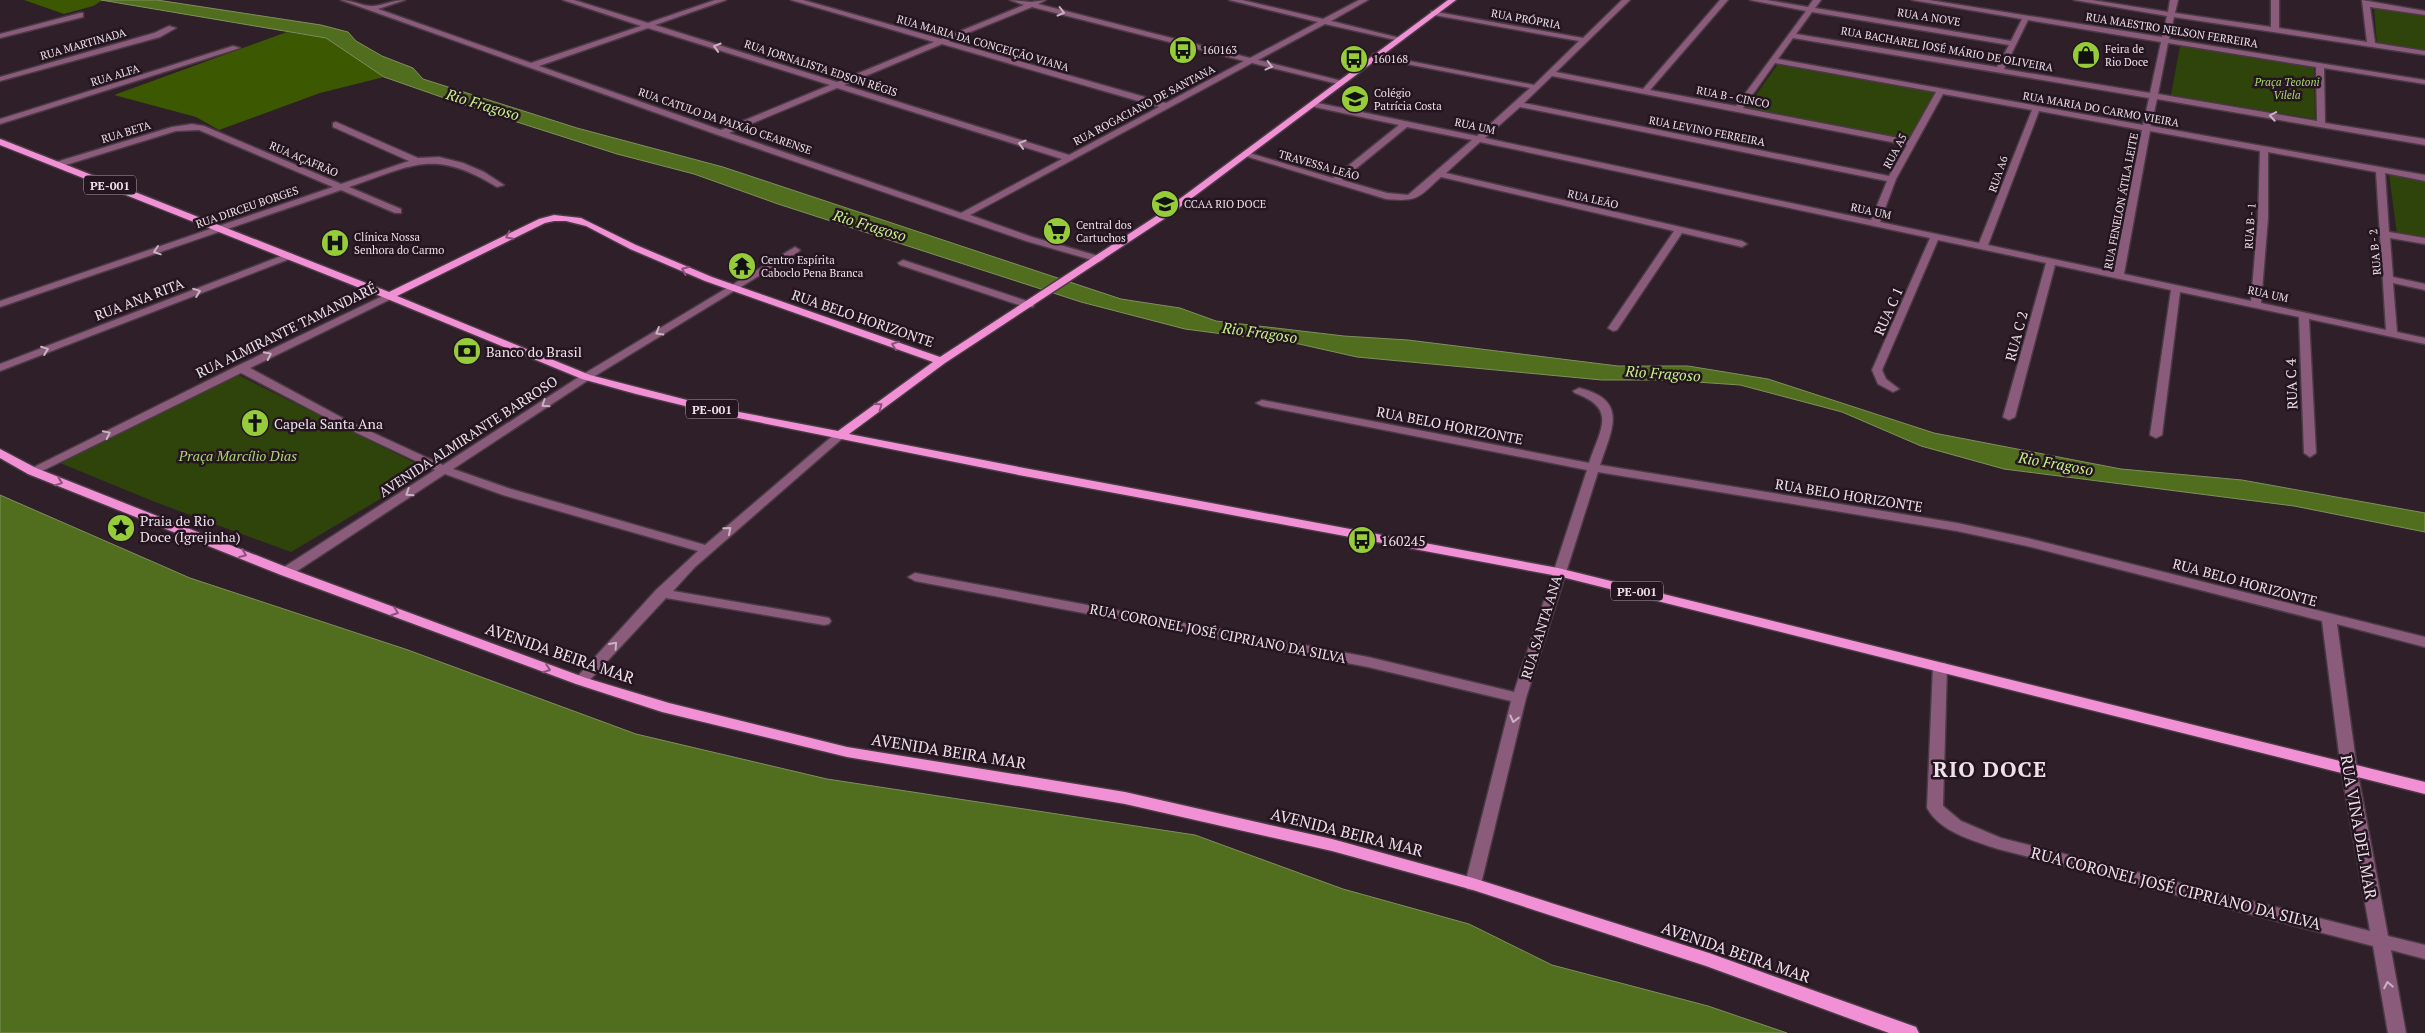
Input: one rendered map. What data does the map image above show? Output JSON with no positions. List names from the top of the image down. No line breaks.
{"streets":{"main road":["PE-001","RUA BELO HORIZONTE","RUA ALMIRANTE TAMANDARÉ","AVENIDA BEIRA MAR"],"street":["RUA A NOVE","RUA PRÓPRIA","RUA MAESTRO NELSON FERREIRA","RUA MARIA DA CONCEIÇÃO VIANA","RUA MARTINADA","RUA BACHAREL JOSÉ MÁRIO DE OLIVEIRA","RUA JORNALISTA EDSON RÉGIS","RUA ALFA","RUA B - CINCO","RUA ROGACIANO DE SANTANA","RUA MARIA DO CARMO VIEIRA","RUA CATULO DA PAIXÃO CEARENSE","RUA UM","RUA LEVINO FERREIRA","RUA BETA","RUA A5","RUA AÇAFRÃO","TRAVESSA LEÃO","RUA A6","RUA LEÃO","RUA FENELON ÁTILA LEITE","RUA DIRCEU BORGES","RUA B - 1","RUA B - 2","RUA ANA RITA","RUA C 1","RUA C 2","RUA C 4","AVENIDA ALMIRANTE BARROSO","RUA SANTA ANA","RUA CORONEL JOSÉ CIPRIANO DA SILVA","RUA VINA DEL MAR"]},"crossings":[["RUA PRÓPRIA","TRAVESSA LEÃO"],["RUA MAESTRO NELSON FERREIRA","RUA FENELON ÁTILA LEITE"],["RUA MARIA DA CONCEIÇÃO VIANA","RUA ROGACIANO DE SANTANA"],["RUA BACHAREL JOSÉ MÁRIO DE OLIVEIRA","RUA FENELON ÁTILA LEITE"],["RUA JORNALISTA EDSON RÉGIS","RUA ROGACIANO DE SANTANA"],["RUA B - CINCO","RUA A5"],["RUA B - CINCO","TRAVESSA LEÃO"],["RUA ROGACIANO DE SANTANA","RUA CATULO DA PAIXÃO CEARENSE"],["RUA MARIA DO CARMO VIEIRA","RUA A5"],["RUA MARIA DO CARMO VIEIRA","RUA A6"],["RUA MARIA DO CARMO VIEIRA","RUA FENELON ÁTILA LEITE"],["RUA MARIA DO CARMO VIEIRA","RUA B - 1"],["RUA MARIA DO CARMO VIEIRA","RUA B - 2"],["RUA UM","RUA A5"],["RUA UM","TRAVESSA LEÃO"],["RUA UM","RUA A6"],["RUA UM","RUA FENELON ÁTILA LEITE"],["RUA UM","RUA B - 1"],["RUA UM","RUA B - 2"],["RUA UM","RUA C 1"],["RUA UM","RUA C 2"],["RUA UM","RUA C 4"],["RUA LEVINO FERREIRA","RUA A5"],["RUA LEVINO FERREIRA","TRAVESSA LEÃO"],["RUA BETA","RUA AÇAFRÃO"],["RUA BETA","PE-001"],["RUA AÇAFRÃO","RUA DIRCEU BORGES"],["TRAVESSA LEÃO","RUA LEÃO"],["PE-001","RUA DIRCEU BORGES"],["PE-001","RUA ANA RITA"],["PE-001","RUA ALMIRANTE TAMANDARÉ"],["PE-001","AVENIDA ALMIRANTE BARROSO"],["PE-001","RUA SANTA ANA"],["PE-001","RUA CORONEL JOSÉ CIPRIANO DA SILVA"],["PE-001","RUA VINA DEL MAR"],["RUA BELO HORIZONTE","RUA ALMIRANTE TAMANDARÉ"],["RUA BELO HORIZONTE","AVENIDA ALMIRANTE BARROSO"],["RUA BELO HORIZONTE","RUA SANTA ANA"],["RUA BELO HORIZONTE","RUA VINA DEL MAR"],["RUA ALMIRANTE TAMANDARÉ","AVENIDA BEIRA MAR"],["AVENIDA ALMIRANTE BARROSO","AVENIDA BEIRA MAR"],["RUA SANTA ANA","RUA CORONEL JOSÉ CIPRIANO DA SILVA"],["RUA SANTA ANA","AVENIDA BEIRA MAR"],["RUA CORONEL JOSÉ CIPRIANO DA SILVA","RUA VINA DEL MAR"]],"one_way":["RUA JORNALISTA EDSON RÉGIS","RUA DIRCEU BORGES","RUA ANA RITA","AVENIDA ALMIRANTE BARROSO","RUA SANTA ANA"],"districts":["RIO DOCE"],"water":["Rio Fragoso"],"parks":["Praça Teotoni Vilela","Praça Marcílio Dias"],"places":{"bus stop":["160163","160168","160245"],"shop":["Feira de Rio Doce"],"school or university":["Colégio Patrícia Costa","CCAA RIO DOCE"],"supermarket":["Central dos Cartuchos"],"hospital":["Clínica Nossa Senhora do Carmo"],"temple":["Centro Espírita Caboclo Pena Branca"],"bank":["Banco do Brasil"],"church":["Capela Santa Ana"],"place":["Praia de Rio Doce (Igrejinha)"]}}
